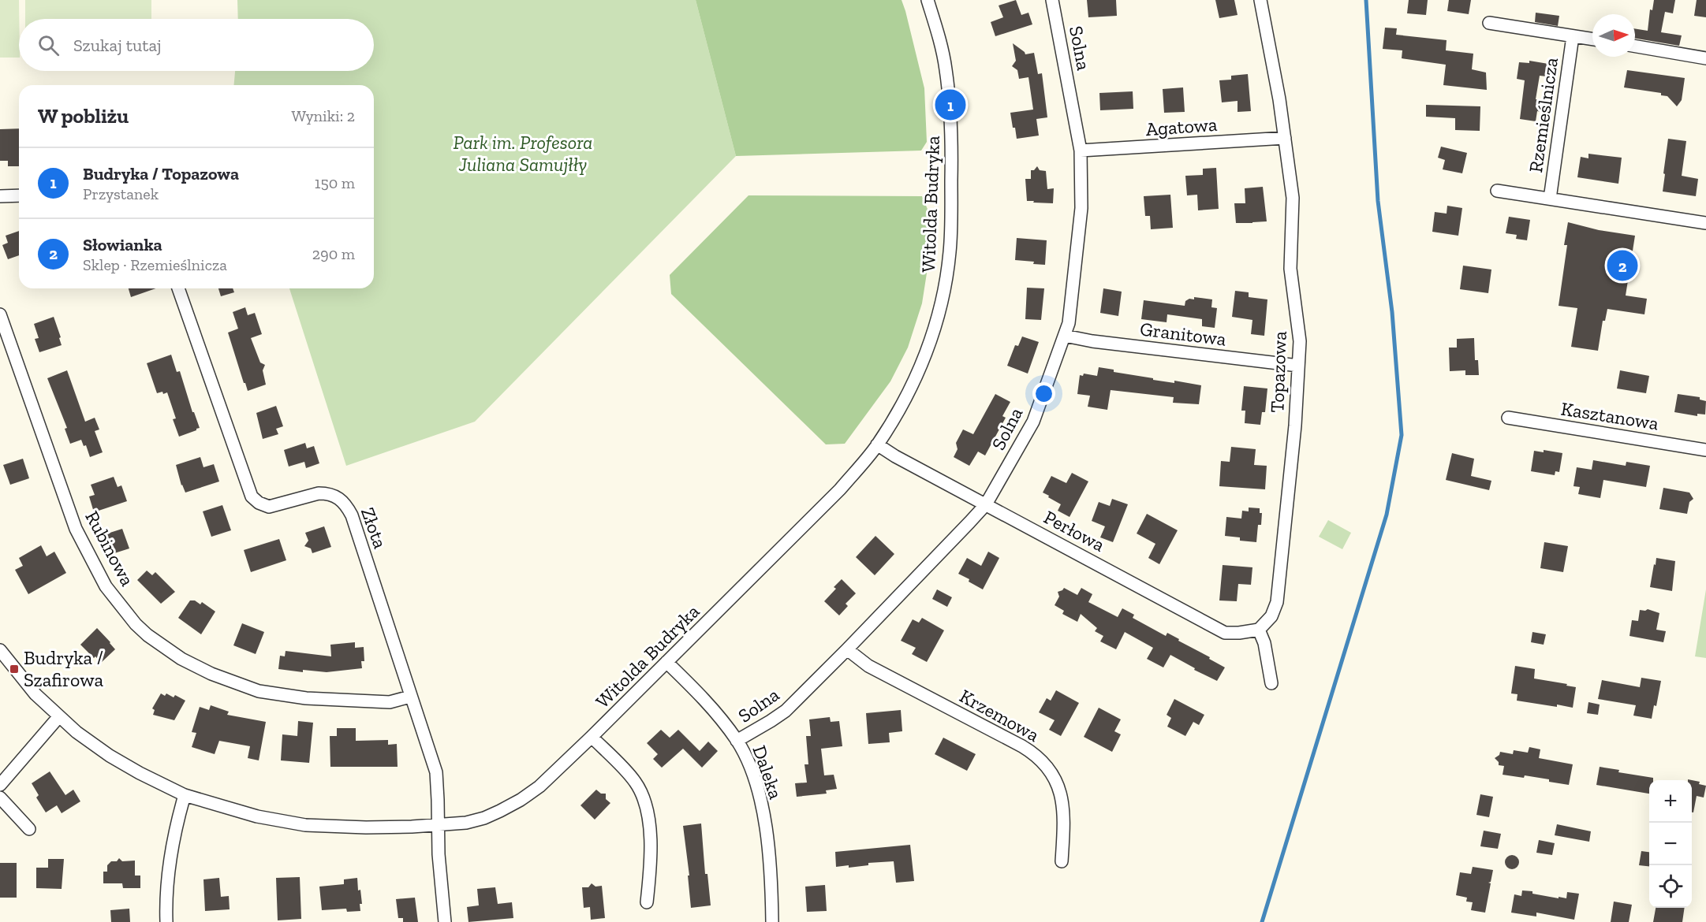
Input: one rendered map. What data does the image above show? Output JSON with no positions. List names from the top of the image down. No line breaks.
{"streets":{"street":["Solna","Rzemieślnicza","Agatowa","Witolda Budryka","Granitowa","Topazowa","Kasztanowa","Złota","Perłowa","Rubinowa","Krzemowa","Daleka"]},"crossings":[["Solna","Agatowa"],["Solna","Granitowa"],["Solna","Perłowa"],["Solna","Krzemowa"],["Solna","Daleka"],["Agatowa","Topazowa"],["Witolda Budryka","Złota"],["Witolda Budryka","Perłowa"],["Witolda Budryka","Daleka"],["Granitowa","Topazowa"],["Topazowa","Perłowa"],["Złota","Rubinowa"]],"parks":["Park im. Profesora Juliana Samujłły"],"places":{"transit":["Budryka / Szafirowa"]},"north":"right","page":{"search":"Szukaj tutaj","heading":["W pobliżu","Wyniki: 2"],"pins":["1","2"],"list":[{"mark":"1","name":"Budryka / Topazowa","note":"Przystanek","value":"150 m"},{"mark":"2","name":"Słowianka","note":"Sklep · Rzemieślnicza","value":"290 m"}],"map_buttons":["+","−"]}}
